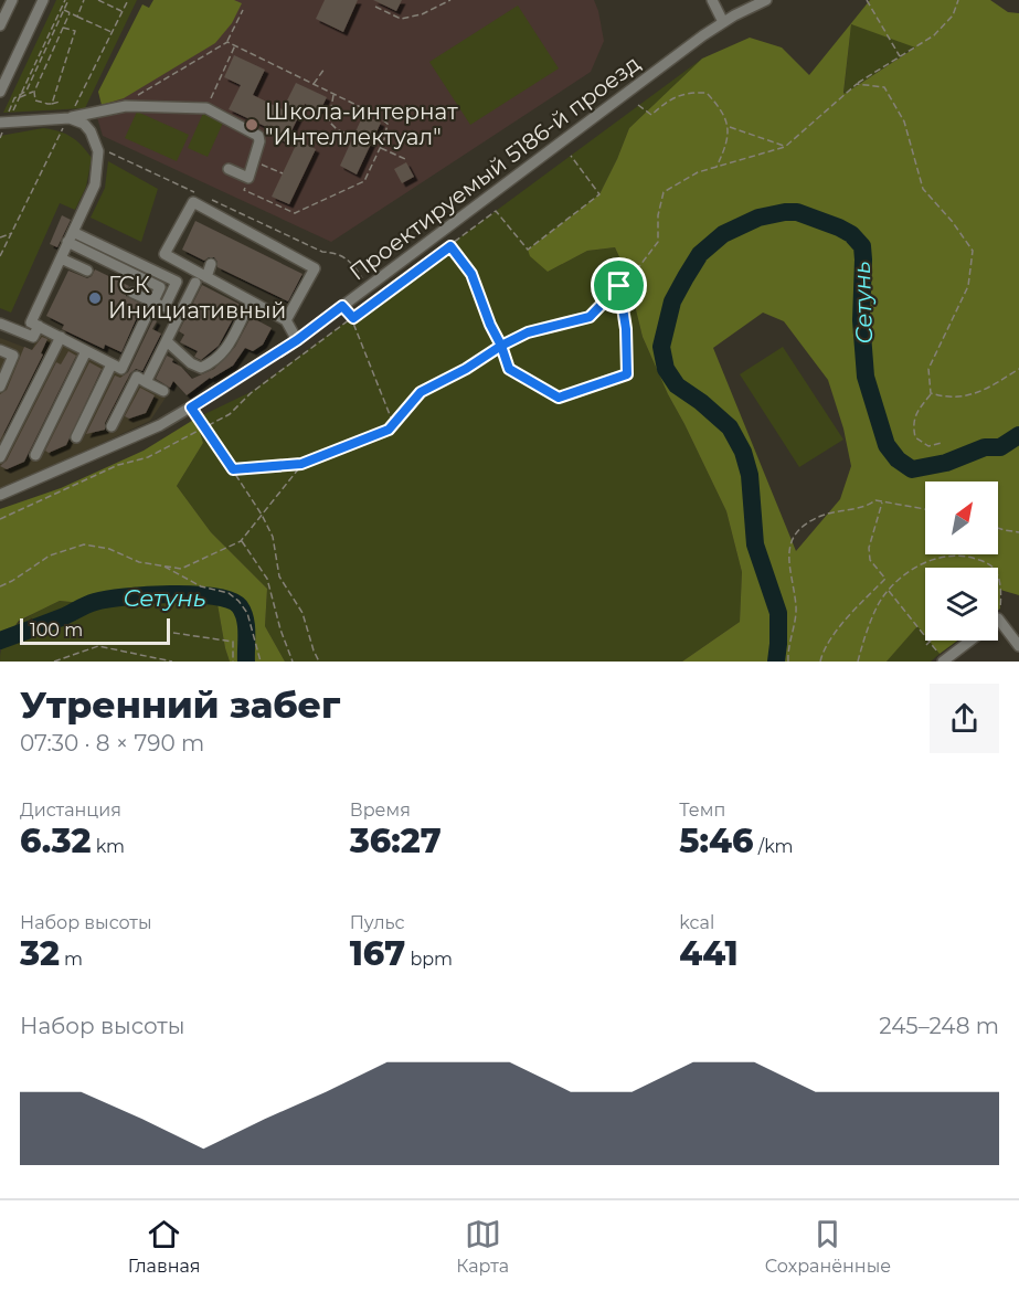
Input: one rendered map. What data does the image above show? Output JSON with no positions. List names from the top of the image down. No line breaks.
{"streets":{"street":["Проектируемый 5186-й проезд"]},"water":["Сетунь"],"places":["Школа-интернат \"Интеллектуал\"","ГСК Инициативный"],"scale_bar":"100 m","north":"top right","page":{"scale":"100 m","heading":["Утренний забег","07:30 · 8 × 790 m"],"stats":[["Дистанция","6.32 km"],["Время","36:27"],["Темп","5:46 /km"],["Набор высоты","32 m"],["Пульс","167 bpm"],["kcal","441"]],"chart":["Набор высоты","245–248 m"],"tabs":["Главная","Карта","Сохранённые"]}}
